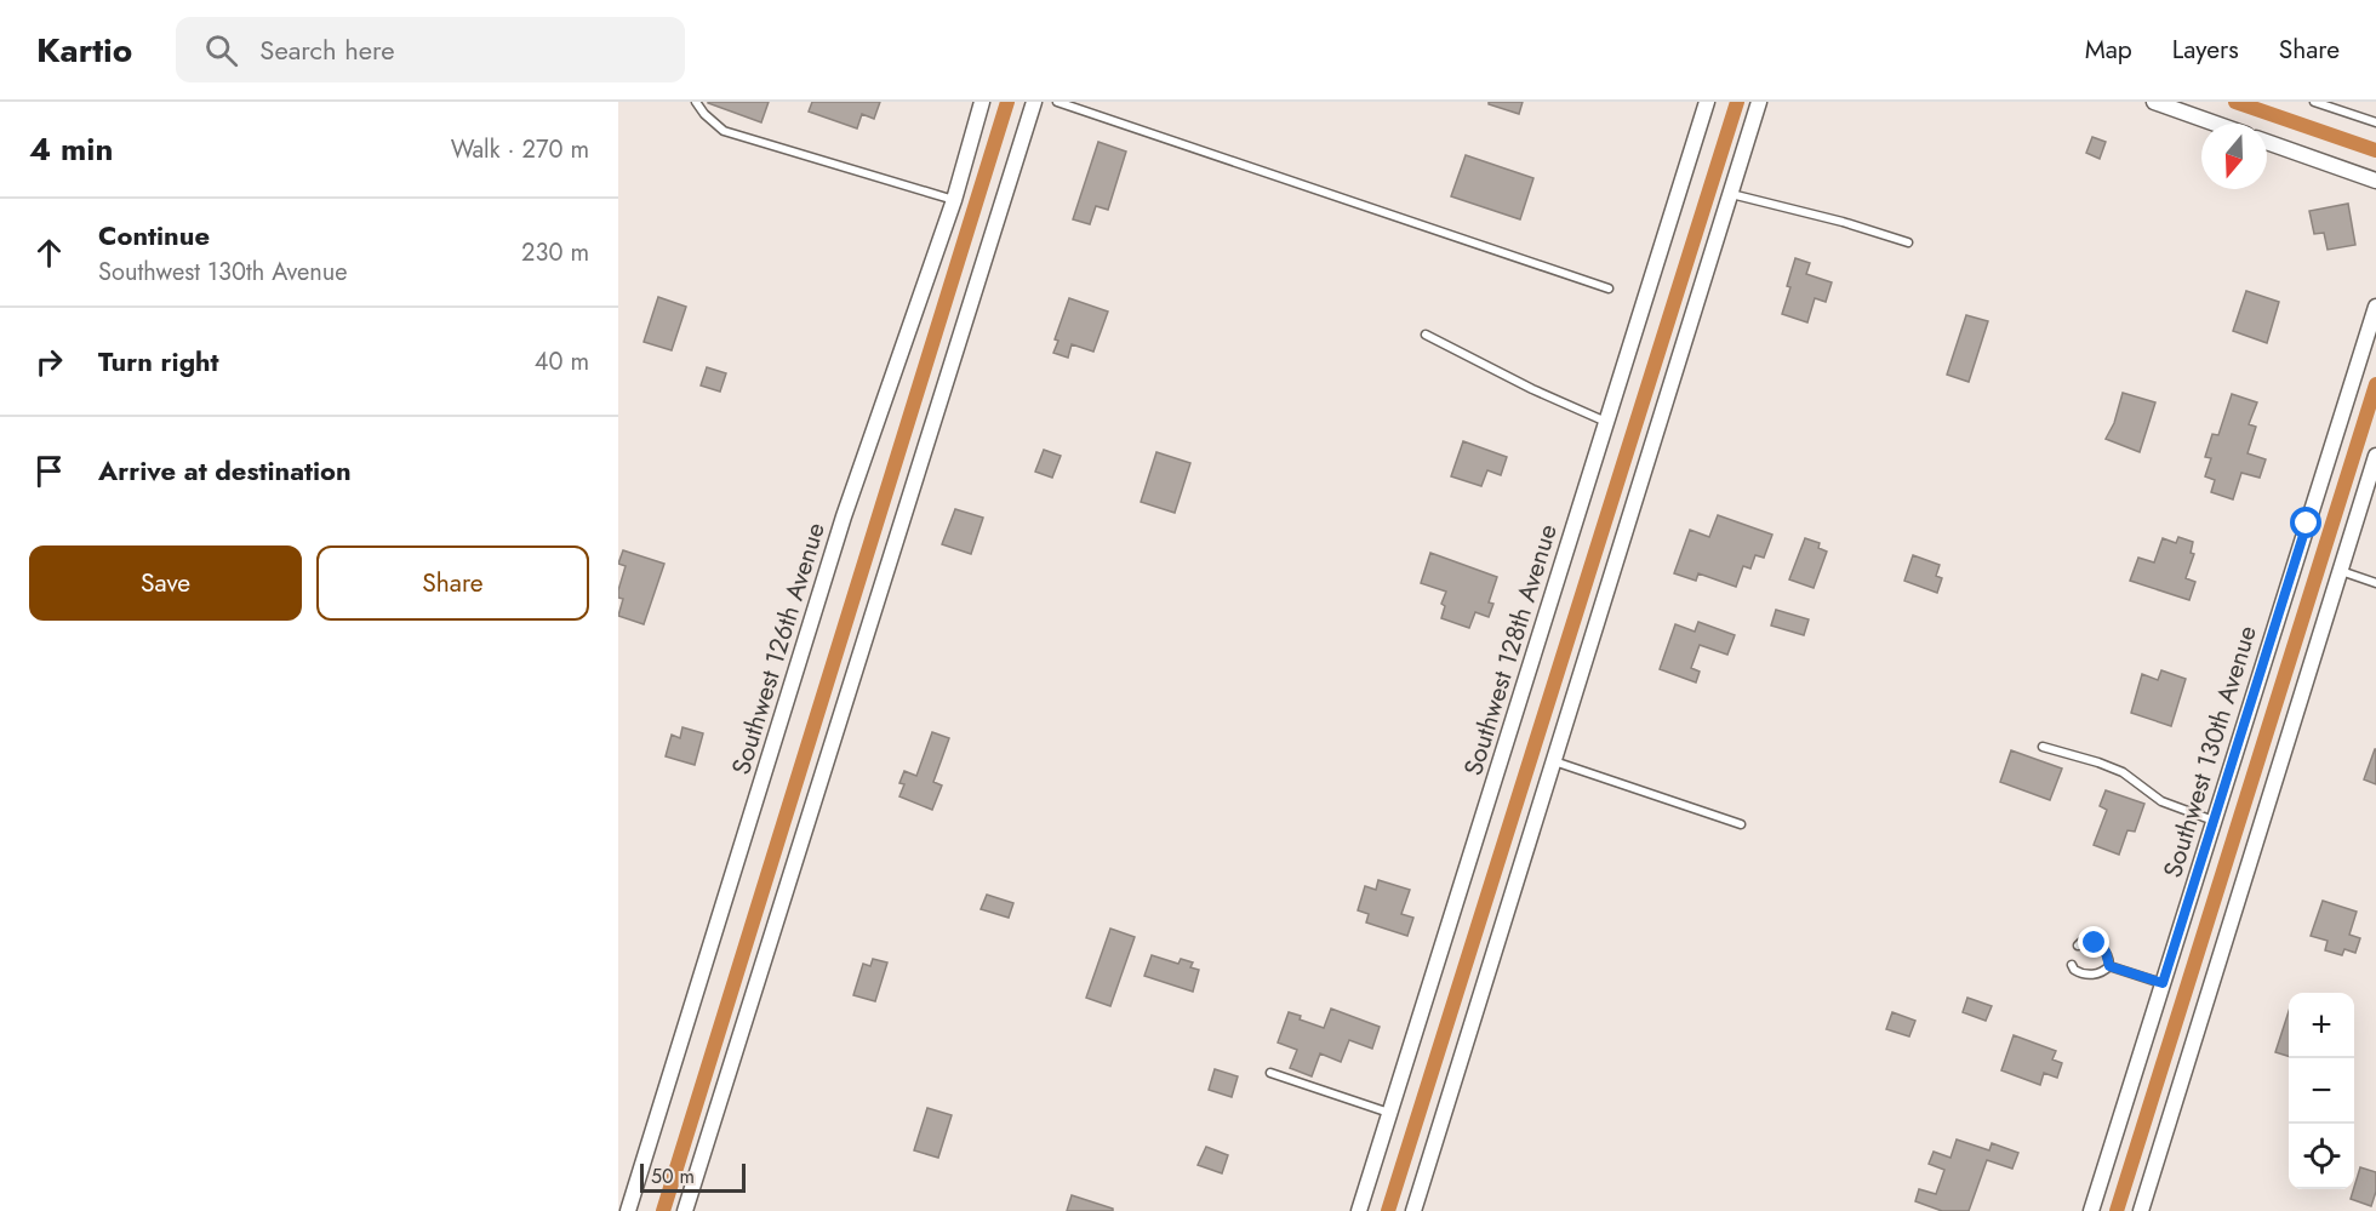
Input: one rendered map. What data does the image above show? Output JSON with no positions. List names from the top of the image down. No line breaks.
{"streets":{"street":["Southwest 126th Avenue","Southwest 128th Avenue","Southwest 130th Avenue"]},"scale_bar":"50 m","north":"bottom","page":{"header":"Kartio","search":"Search here","nav":["Map","Layers","Share"],"heading":["4 min","Walk · 270 m"],"list":[["Continue","Southwest 130th Avenue","230 m"],["Turn right","40 m"],"Arrive at destination"],"buttons":["Save","Share"],"map_buttons":["+","−"],"scale":"50 m"}}
